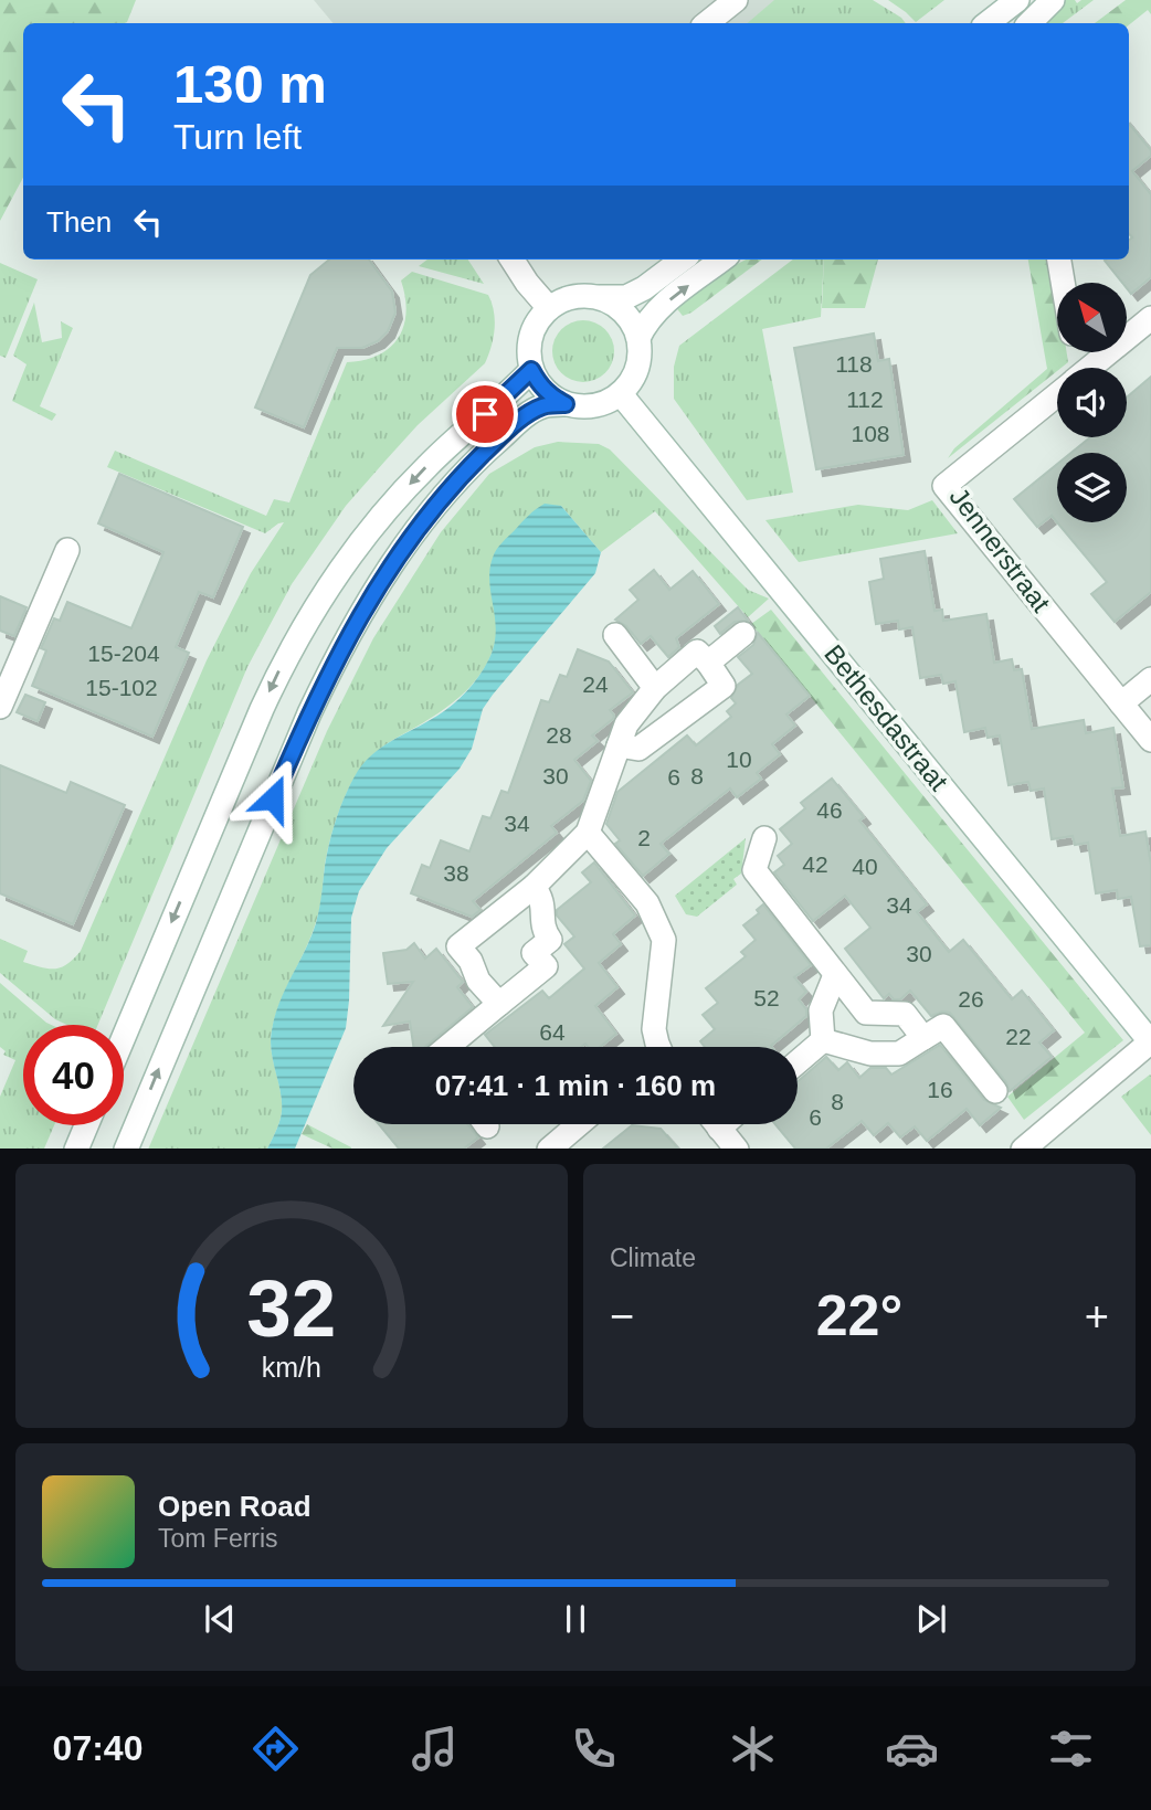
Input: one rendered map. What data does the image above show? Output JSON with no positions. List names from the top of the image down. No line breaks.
{"streets":{"street":["Jennerstraat","Bethesdastraat"]},"house_numbers":["118","112","108","15-204","24","15-102","28","10","30","8","6","46","34","2","42","40","38","34","30","52","26","64","22","16","8","6"],"north":"top left","page":{"turn":["130 m","Turn left"],"then":"Then","limit":"40","trip":"07:41 · 1 min · 160 m","tile":"Climate","heat":["−","22°","+"],"song":["Open Road","Tom Ferris"],"tabs":"07:40","gauge":["32","km/h"]}}
